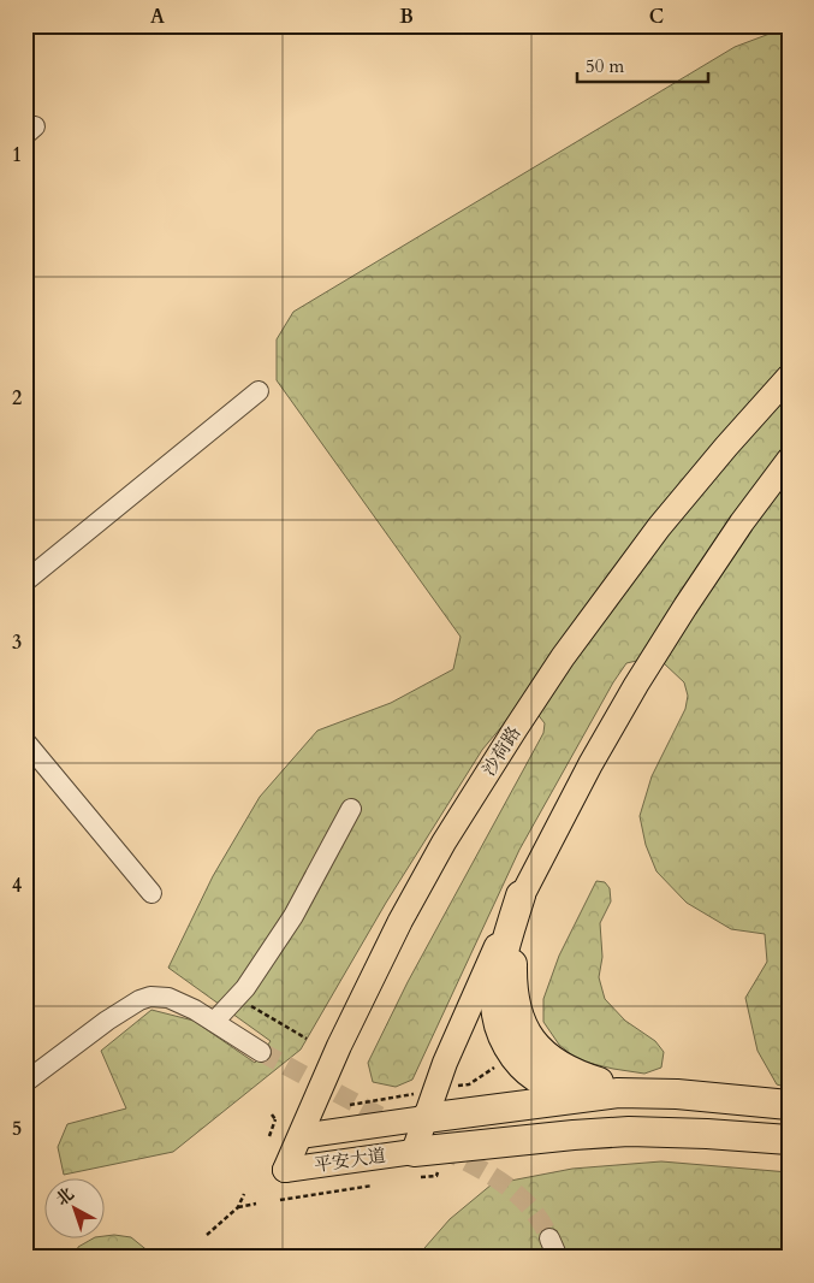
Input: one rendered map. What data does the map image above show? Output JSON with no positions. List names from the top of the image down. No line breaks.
{"streets":{"main road":["沙荷路","平安大道"]},"crossings":[["沙荷路","平安大道"]],"scale_bar":"50 m","north":"top left","grid":{"columns":["A","B","C"],"rows":["1","2","3","4","5"]}}
